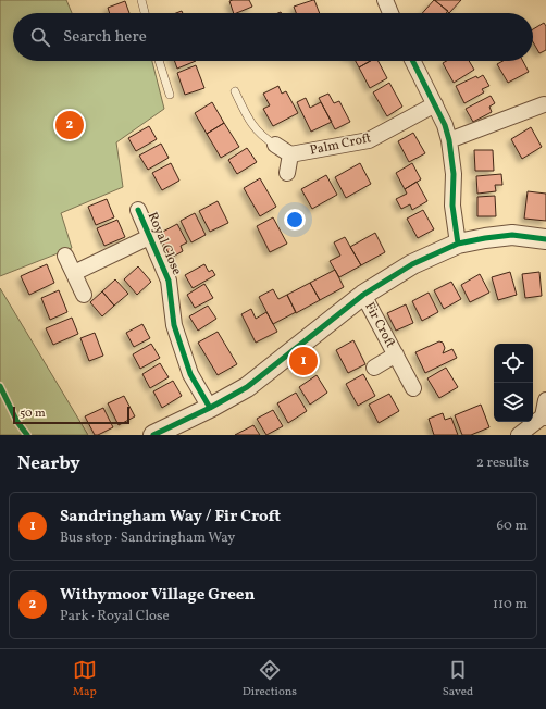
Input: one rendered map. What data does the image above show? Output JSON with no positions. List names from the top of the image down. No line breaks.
{"streets":{"street":["Palm Croft","Royal Close","Fir Croft"]},"scale_bar":"50 m","page":{"search":"Search here","pins":["2","1"],"scale":"50 m","heading":["Nearby","2 results"],"list":[{"mark":"1","name":"Sandringham Way / Fir Croft","note":"Bus stop · Sandringham Way","value":"60 m"},{"mark":"2","name":"Withymoor Village Green","note":"Park · Royal Close","value":"110 m"}],"nav":["Map","Directions","Saved"]}}
